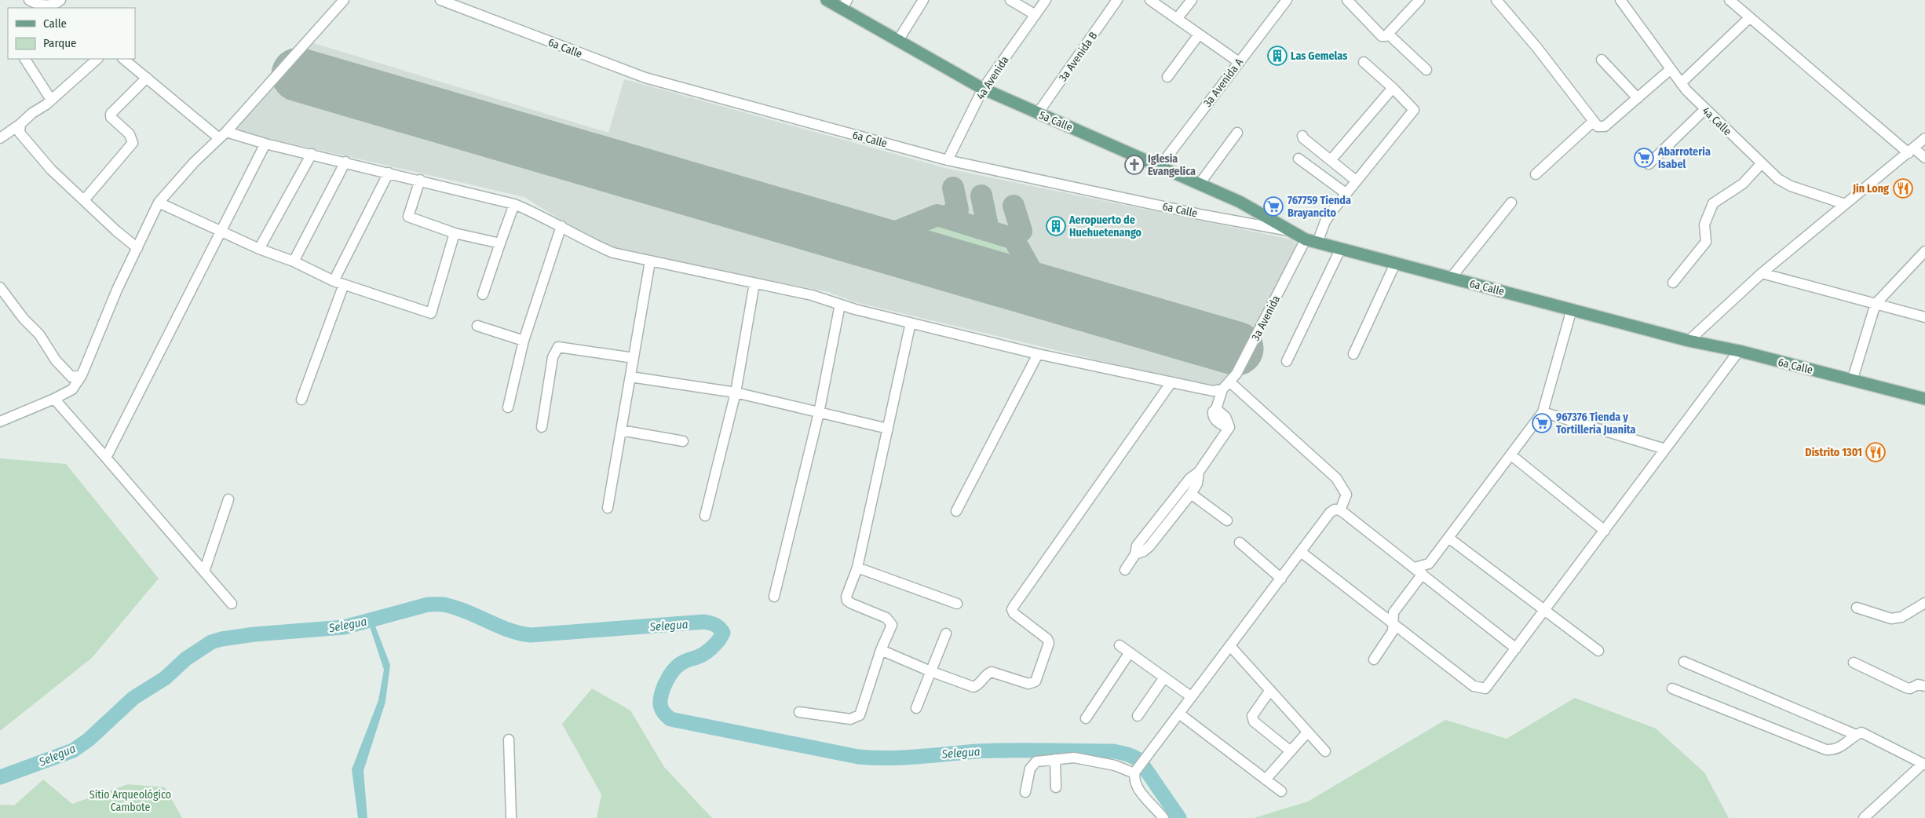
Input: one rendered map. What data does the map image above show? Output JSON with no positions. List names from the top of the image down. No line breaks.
{"streets":{"main road":["6a Calle","5a Calle"],"street":["3a Avenida B","4a Avenida","3a Avenida A","4a Calle","3a Avenida"]},"crossings":[["6a Calle","4a Avenida"],["6a Calle","5a Calle"],["6a Calle","3a Avenida"],["3a Avenida B","5a Calle"],["4a Avenida","5a Calle"],["3a Avenida A","5a Calle"]],"water":["Selegua"],"parks":["Sitio Arqueológico Cambote"],"places":{"building":["Las Gemelas","Aeropuerto de Huehuetenango"],"supermarket":["Abarroteria Isabel","767759 Tienda Brayancito","967376 Tienda y Tortilleria Juanita"],"church":["Iglesia Evangelica"],"restaurant":["Jin Long","Distrito 1301"]},"legend":["Calle","Parque"]}
